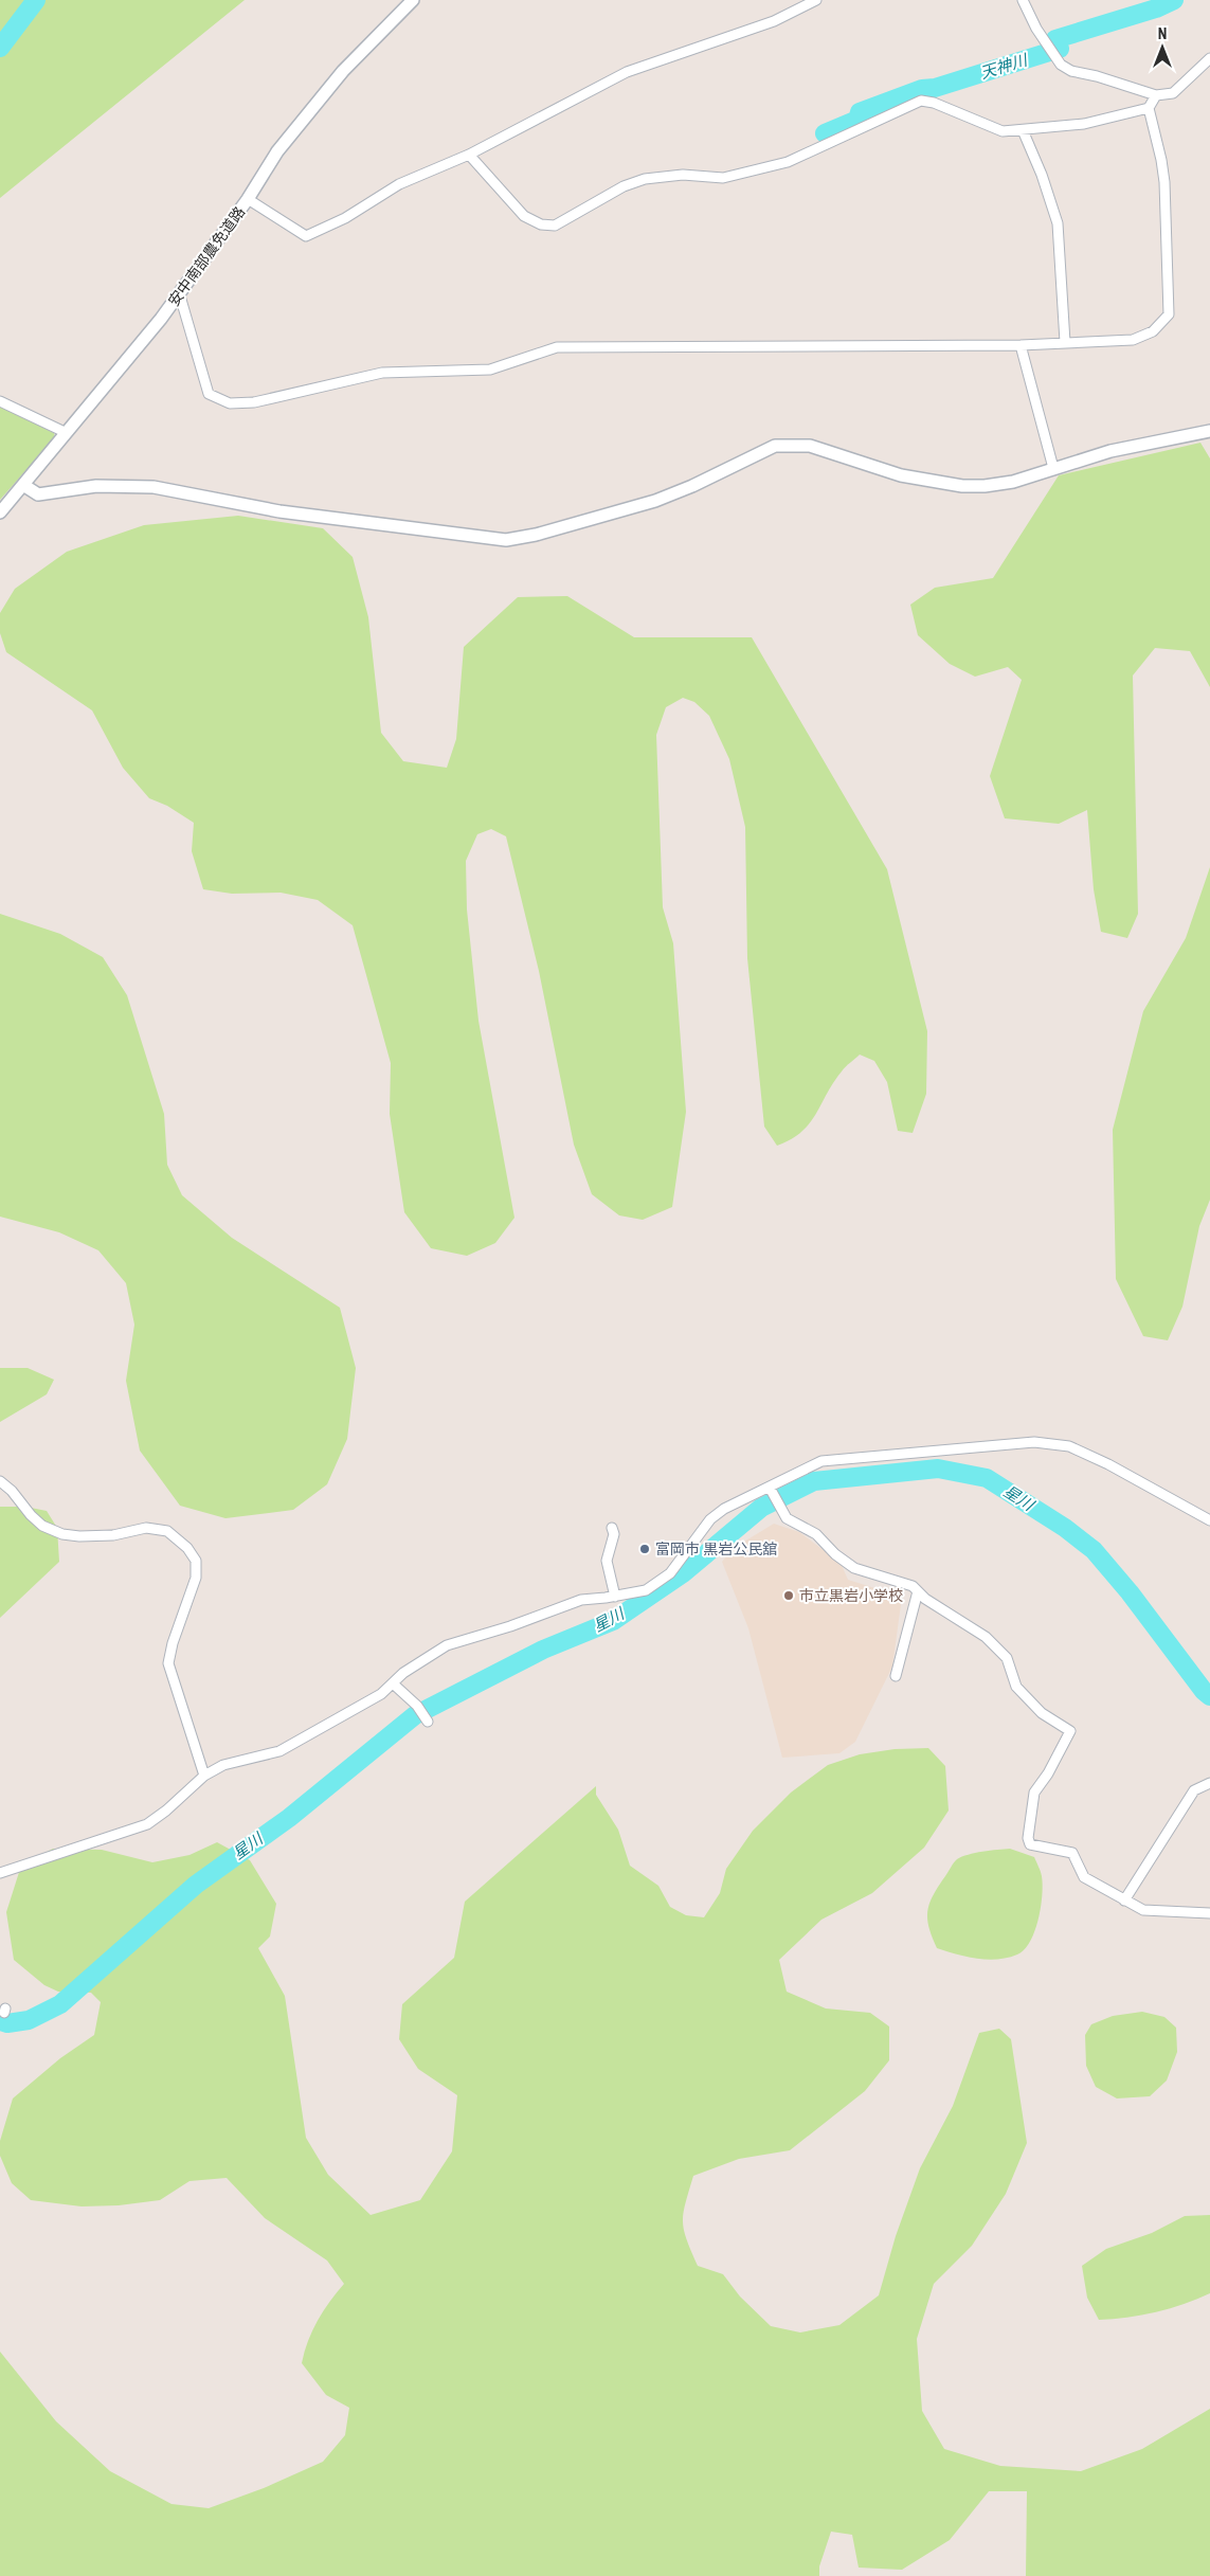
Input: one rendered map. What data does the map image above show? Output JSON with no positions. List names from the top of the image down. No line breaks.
{"streets":{"street":["安中南部農免道路"]},"water":["天神川","星川"],"places":["富岡市 黒岩公民舘","市立黒岩小学校"],"north":"top"}
